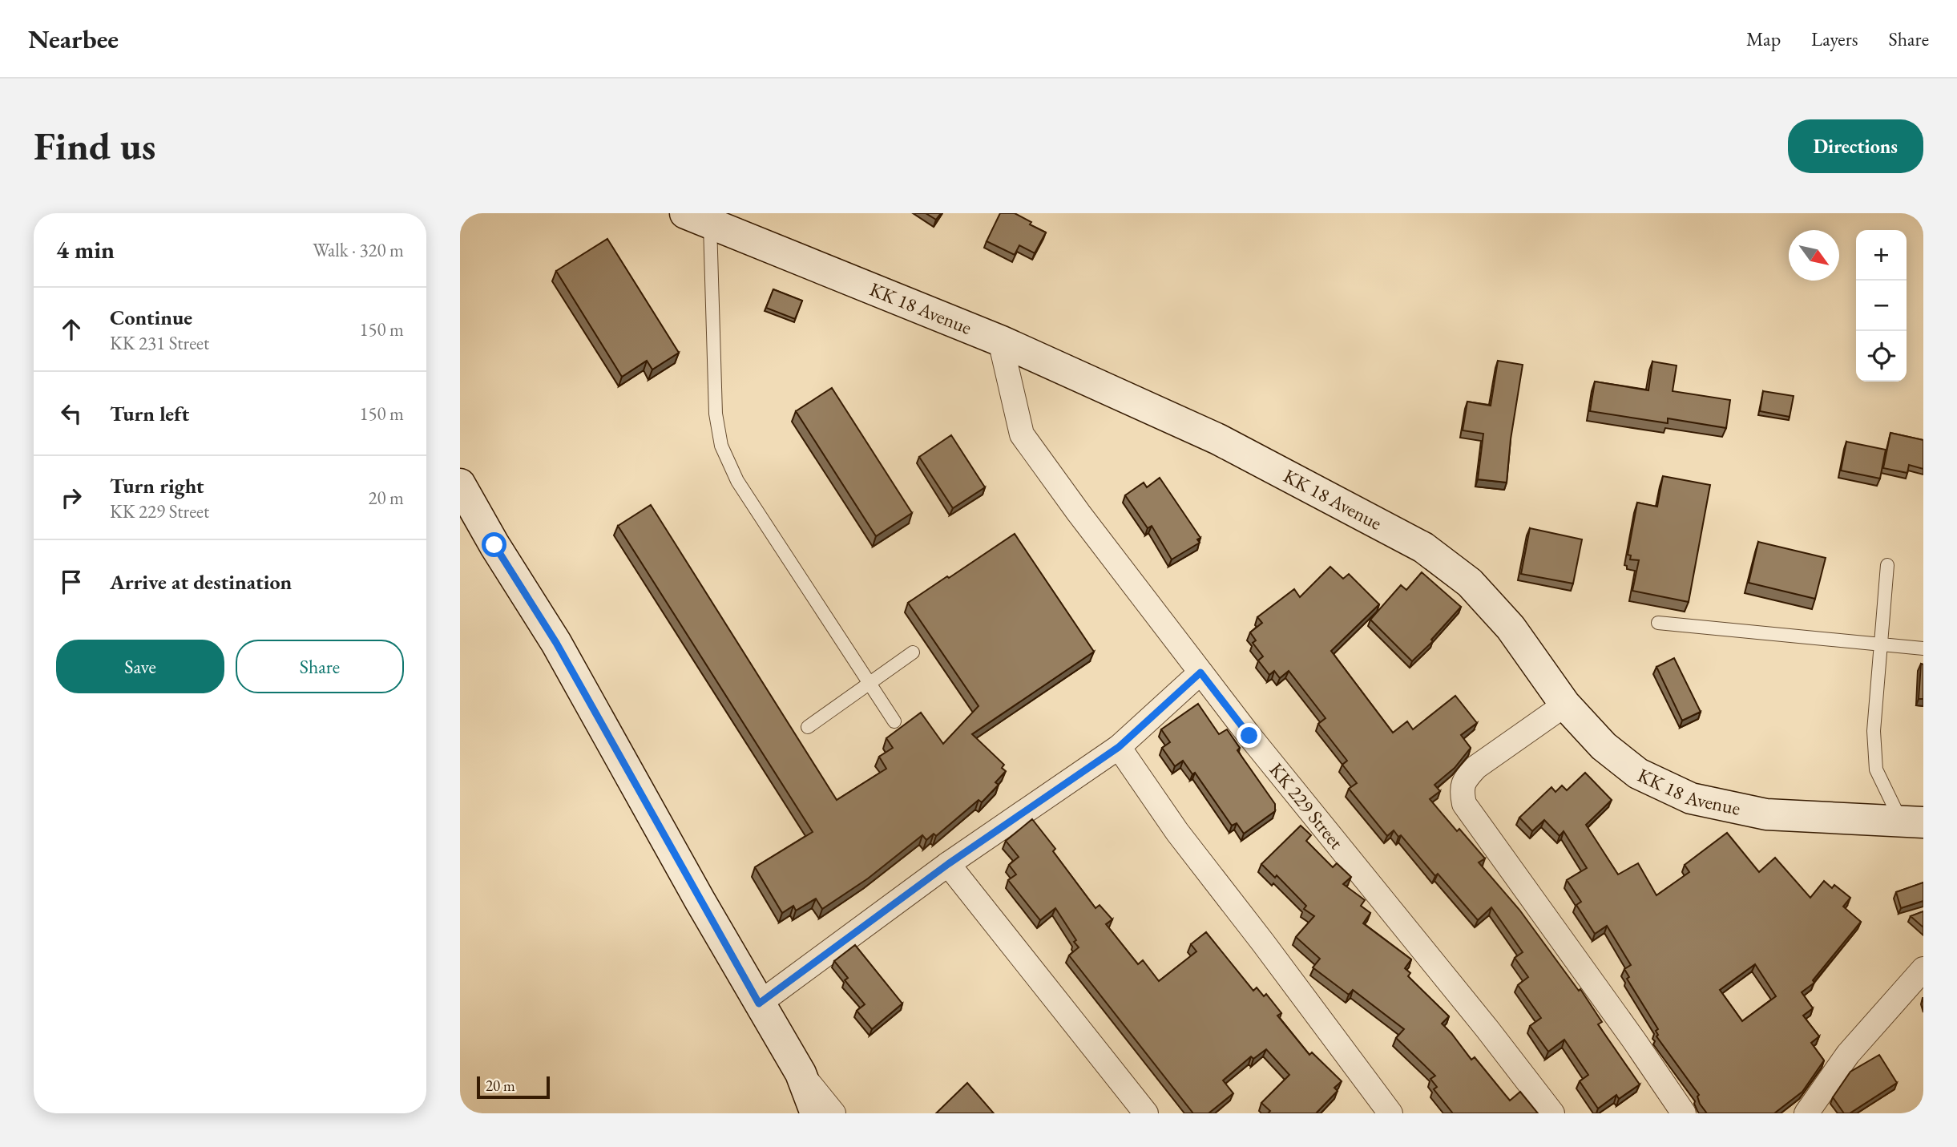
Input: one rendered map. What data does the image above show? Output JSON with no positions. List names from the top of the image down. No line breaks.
{"streets":{"main road":["KK 18 Avenue"],"street":["KK 229 Street"]},"crossings":[["KK 18 Avenue","KK 229 Street"]],"scale_bar":"20 m","north":"bottom right","page":{"header":"Nearbee","nav":["Map","Layers","Share"],"buttons":["Directions",["Save","Share"]],"title":"Find us","heading":["4 min","Walk · 320 m"],"map_buttons":["+","−"],"list":[["Continue","KK 231 Street","150 m"],["Turn left","150 m"],["Turn right","KK 229 Street","20 m"],"Arrive at destination"],"scale":"20 m"}}
